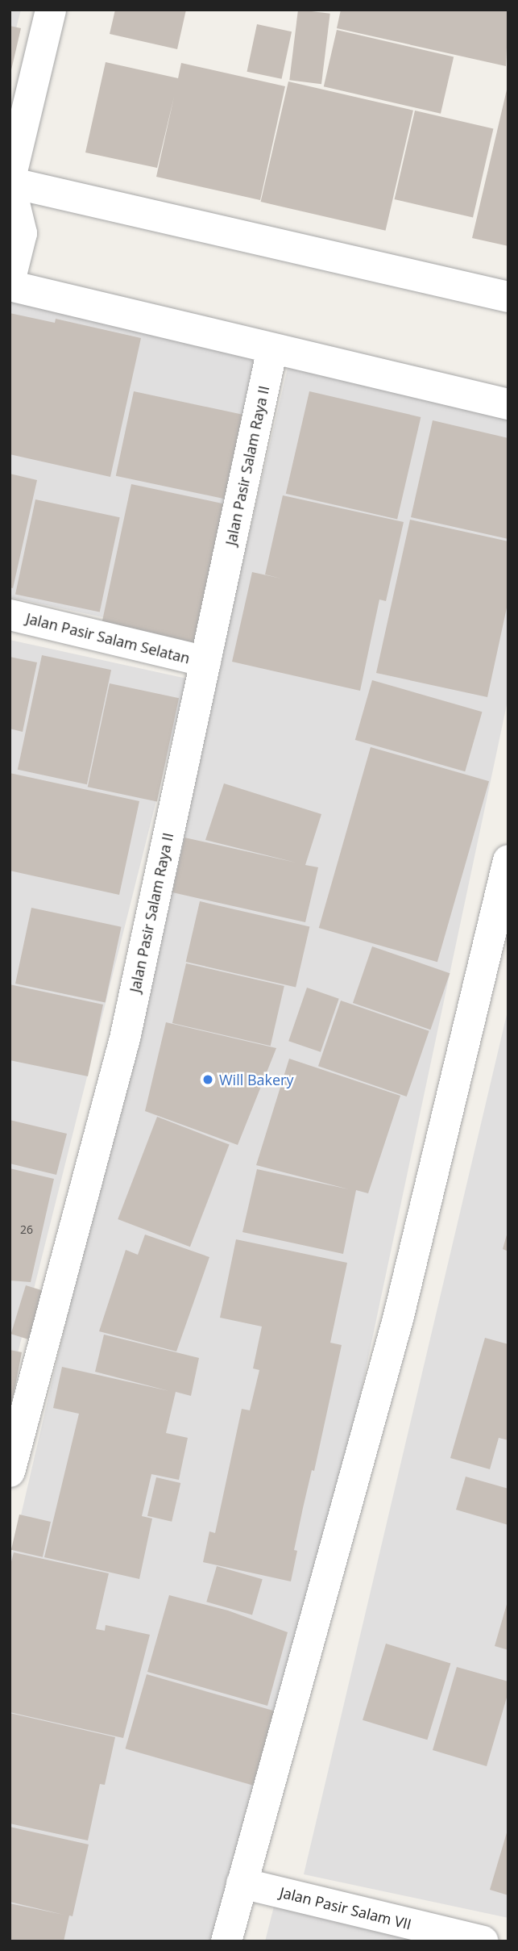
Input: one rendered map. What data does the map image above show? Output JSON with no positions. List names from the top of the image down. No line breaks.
{"streets":{"street":["Jalan Pasir Salam Raya II","Jalan Pasir Salam Selatan","Jalan Pasir Salam VII"]},"crossings":[["Jalan Pasir Salam Raya II","Jalan Pasir Salam Selatan"]],"places":["Will Bakery"],"house_numbers":["26"]}
